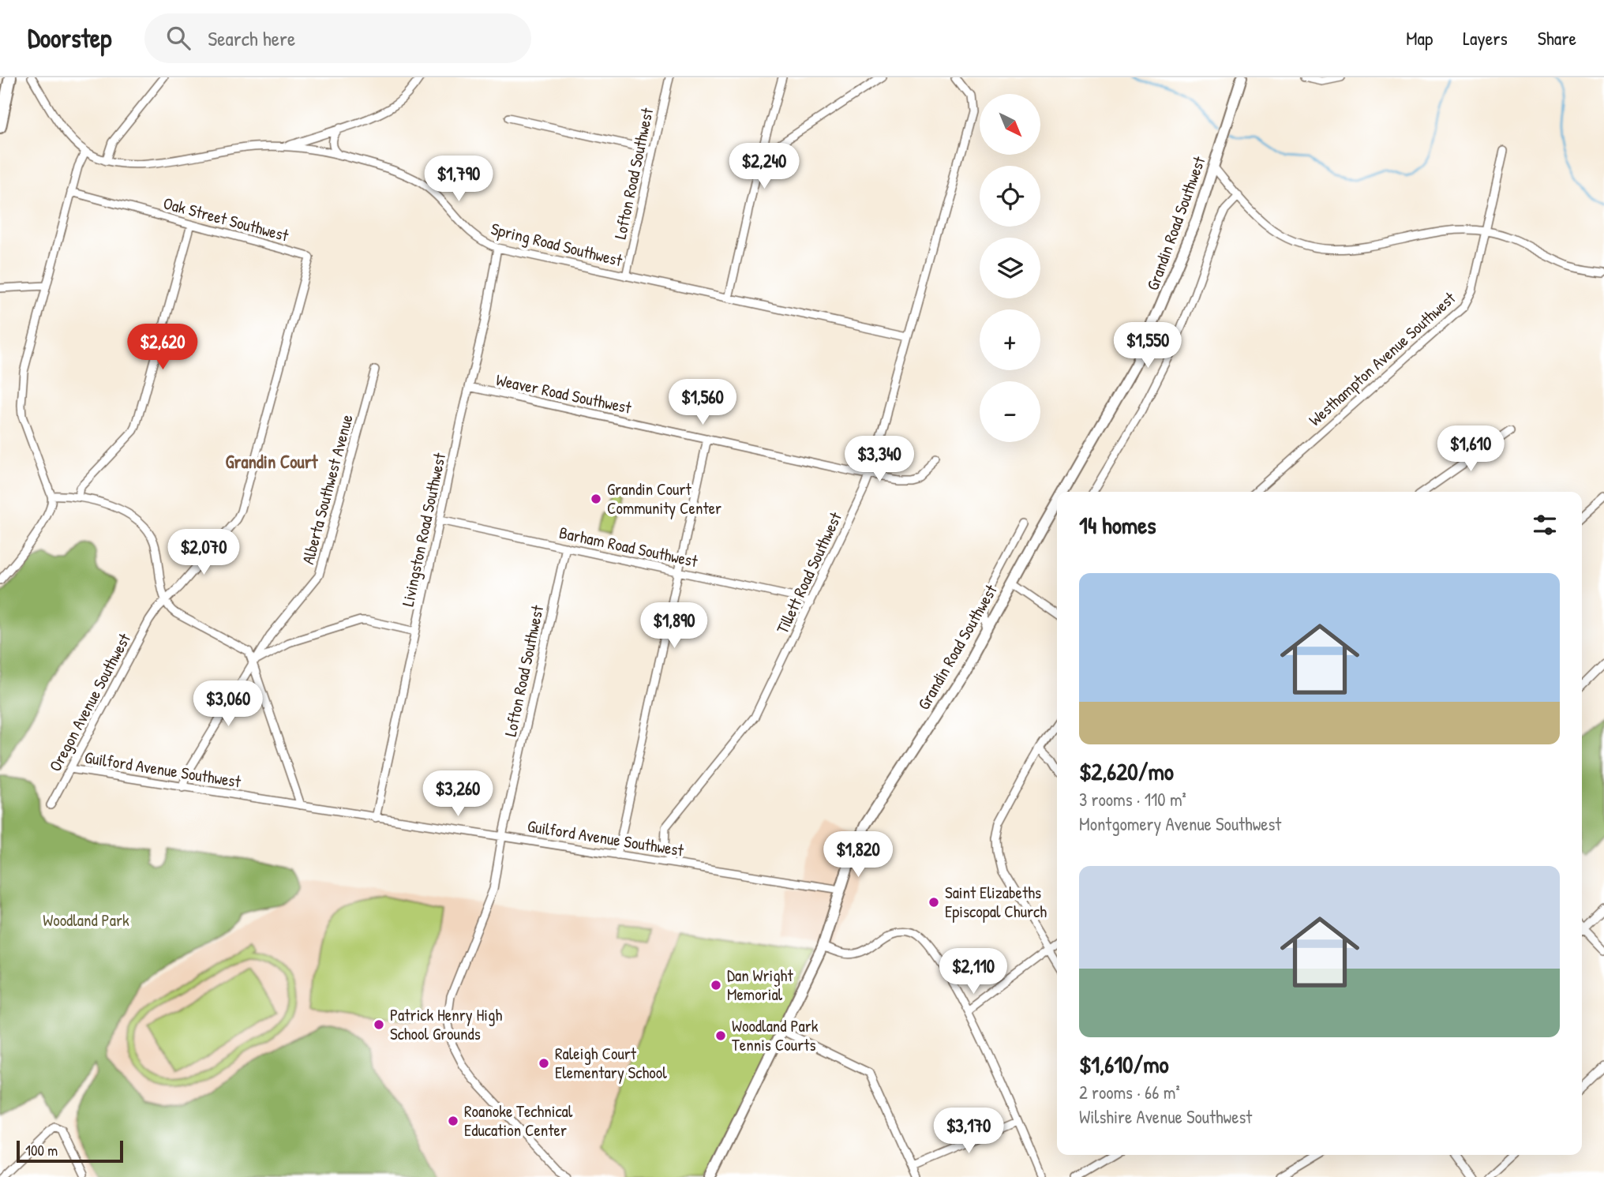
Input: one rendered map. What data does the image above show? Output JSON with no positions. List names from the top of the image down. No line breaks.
{"streets":{"street":["Lofton Road Southwest","Oak Street Southwest","Grandin Road Southwest","Spring Road Southwest","Westhampton Avenue Southwest","Weaver Road Southwest","Alberta Southwest Avenue","Livingston Road Southwest","Barham Road Southwest","Tillett Road Southwest","Oregon Avenue Southwest","Guilford Avenue Southwest"]},"crossings":[["Lofton Road Southwest","Spring Road Southwest"],["Lofton Road Southwest","Barham Road Southwest"],["Lofton Road Southwest","Guilford Avenue Southwest"],["Oak Street Southwest","Oregon Avenue Southwest"],["Grandin Road Southwest","Guilford Avenue Southwest"],["Spring Road Southwest","Livingston Road Southwest"],["Spring Road Southwest","Tillett Road Southwest"],["Weaver Road Southwest","Livingston Road Southwest"],["Weaver Road Southwest","Tillett Road Southwest"],["Alberta Southwest Avenue","Guilford Avenue Southwest"],["Livingston Road Southwest","Barham Road Southwest"],["Livingston Road Southwest","Guilford Avenue Southwest"],["Barham Road Southwest","Tillett Road Southwest"],["Tillett Road Southwest","Guilford Avenue Southwest"],["Oregon Avenue Southwest","Guilford Avenue Southwest"]],"districts":["Grandin Court"],"parks":["Woodland Park"],"places":["Grandin Court Community Center","Saint Elizabeths Episcopal Church","Dan Wright Memorial","Patrick Henry High School Grounds","Woodland Park Tennis Courts","Raleigh Court Elementary School","Roanoke Technical Education Center"],"scale_bar":"100 m","north":"bottom right","page":{"header":"Doorstep","search":"Search here","nav":["Map","Layers","Share"],"map_buttons":["+","−"],"price":["$2,240","$1,790","$1,550","$2,620","$1,560","$1,610","$3,340","$2,070","$1,890","$3,060","$3,260","$1,820","$2,110","$3,170"],"heading":"14 homes","list":[{"name":"$2,620/mo","note":"3 rooms · 110 m² · Montgomery Avenue Southwest"},{"name":"$1,610/mo","note":"2 rooms · 66 m² · Wilshire Avenue Southwest"}],"scale":"100 m"}}
